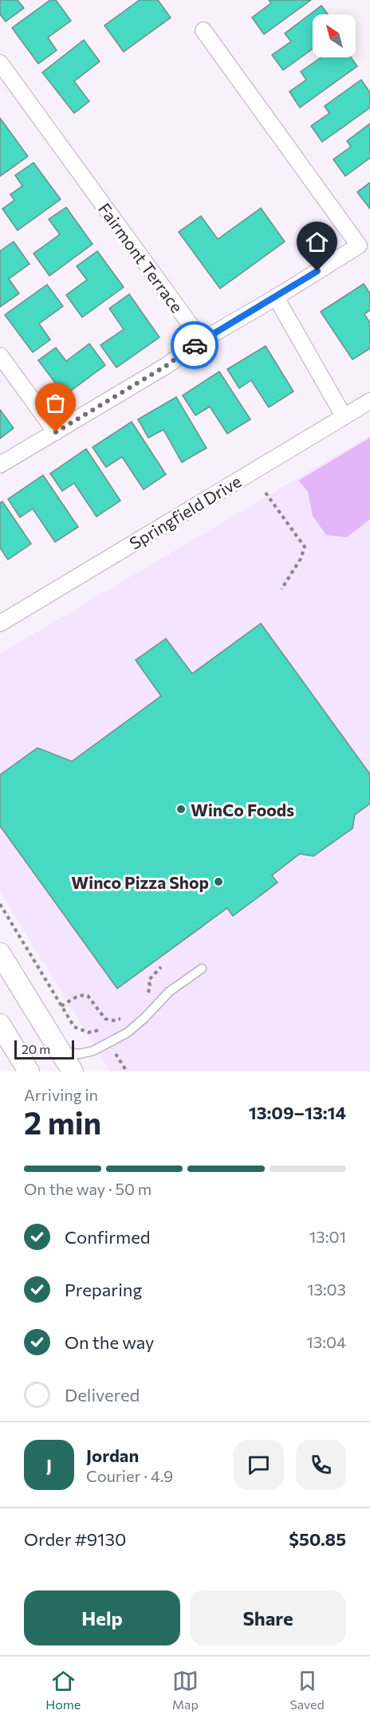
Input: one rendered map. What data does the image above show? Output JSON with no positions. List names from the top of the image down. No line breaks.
{"streets":{"street":["Fairmont Terrace","Springfield Drive"]},"places":["WinCo Foods","Winco Pizza Shop"],"scale_bar":"20 m","north":"top left","page":{"scale":"20 m","heading":["2 min","Arriving in","13:09–13:14"],"panel":["Jordan","Courier · 4.9","Order #9130","$50.85"],"bar":"On the way · 50 m","list":[["Confirmed","13:01"],["Preparing","13:03"],["On the way","13:04"],"Delivered"],"round":"J","buttons":["Help","Share"],"tabs":["Home","Map","Saved"]}}
